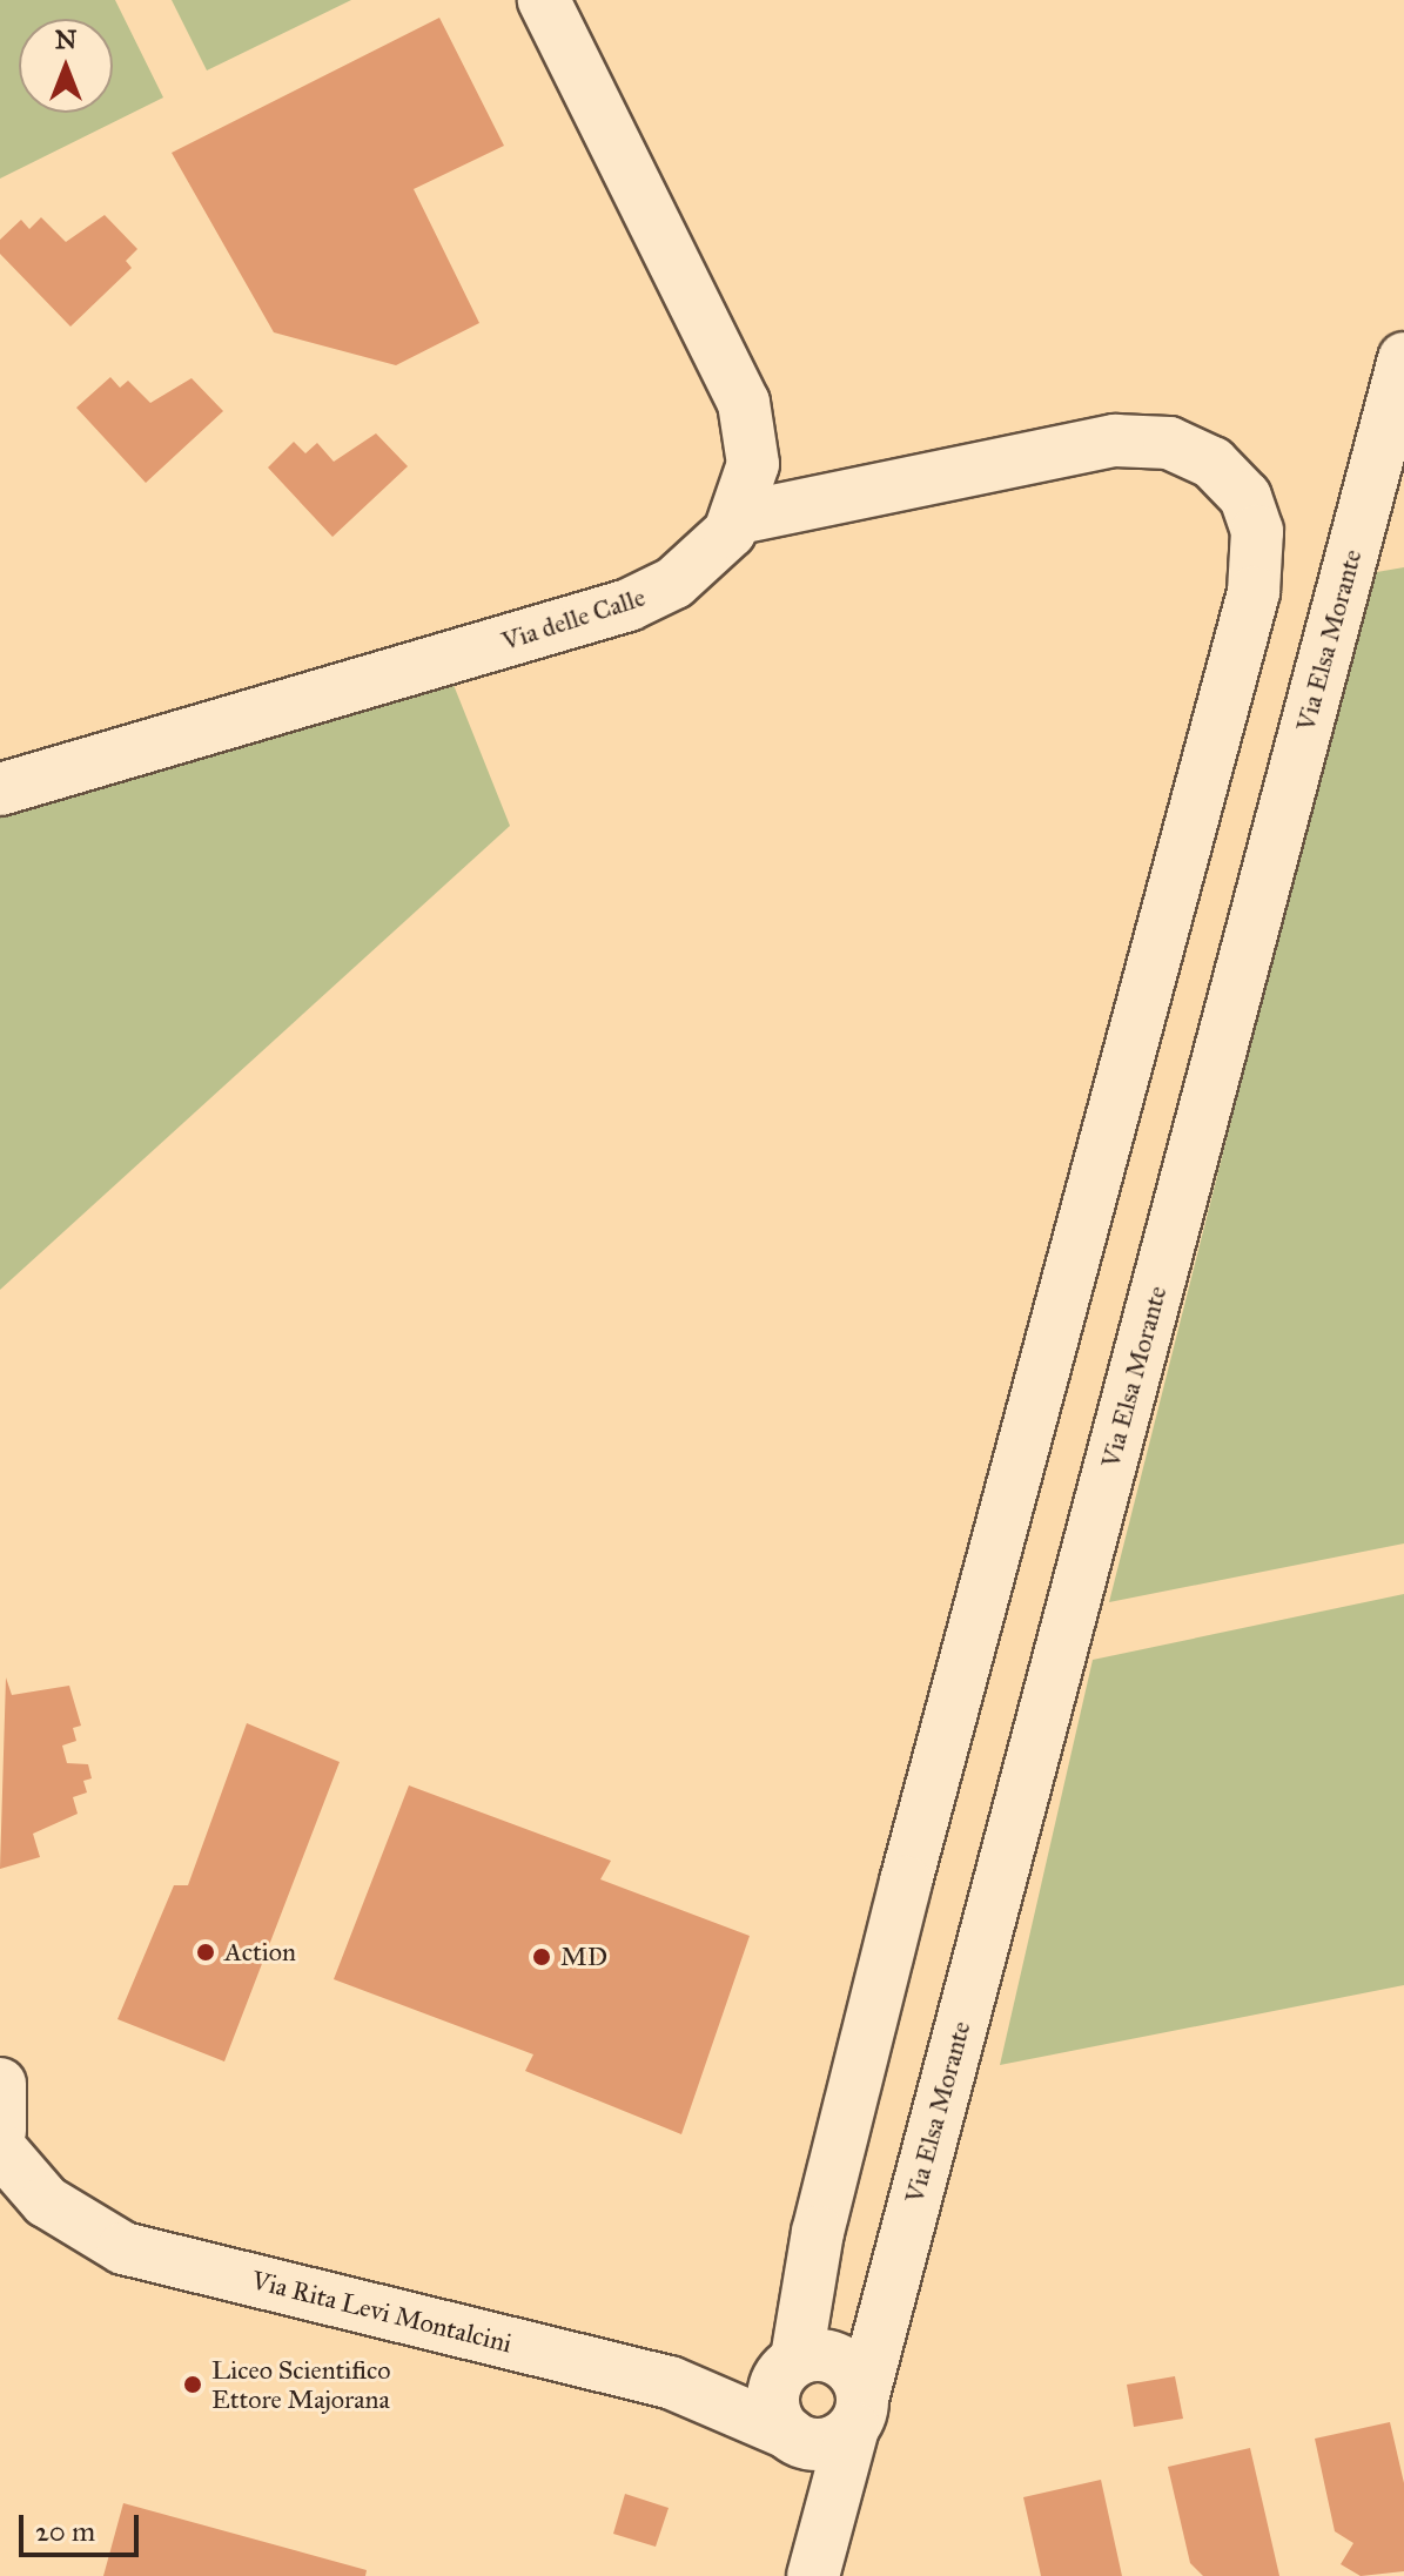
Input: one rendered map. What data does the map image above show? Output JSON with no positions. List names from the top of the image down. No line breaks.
{"streets":{"street":["Via delle Calle","Via Elsa Morante","Via Rita Levi Montalcini"]},"crossings":[["Via Elsa Morante","Via Rita Levi Montalcini"]],"places":["Action","MD","Liceo Scientifico Ettore Majorana"],"scale_bar":"20 m","north":"top"}
